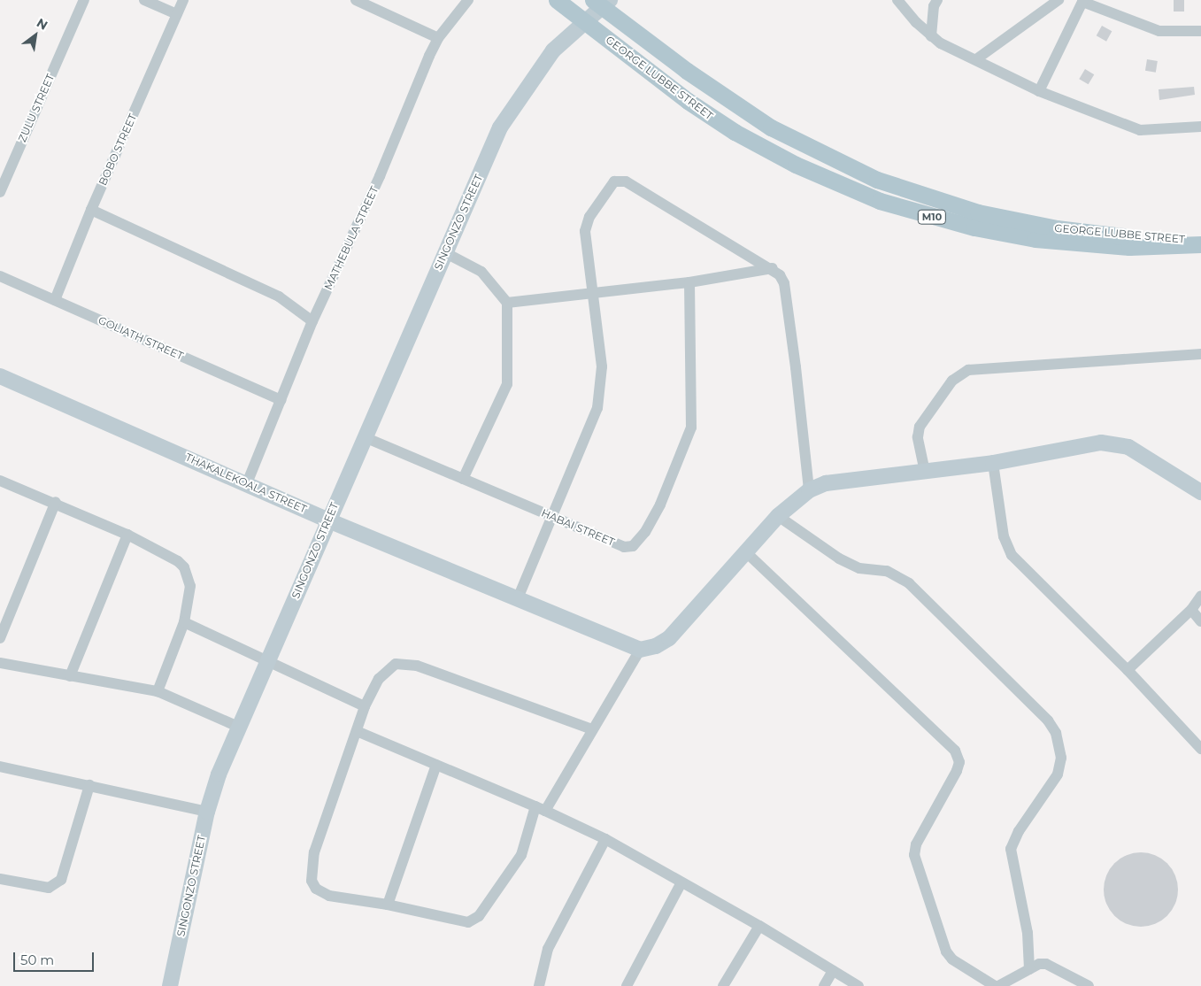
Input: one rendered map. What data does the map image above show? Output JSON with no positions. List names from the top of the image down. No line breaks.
{"streets":{"main road":["GEORGE LUBBE STREET","M10"],"street":["ZULU STREET","BOBO STREET","SINGONZO STREET","MATHEBULA STREET","GOLIATH STREET","THAKALEKOALA STREET","HABAI STREET"]},"crossings":[["GEORGE LUBBE STREET","SINGONZO STREET"],["BOBO STREET","GOLIATH STREET"],["SINGONZO STREET","THAKALEKOALA STREET"],["SINGONZO STREET","HABAI STREET"],["MATHEBULA STREET","GOLIATH STREET"],["MATHEBULA STREET","THAKALEKOALA STREET"]],"scale_bar":"50 m","north":"top right"}
